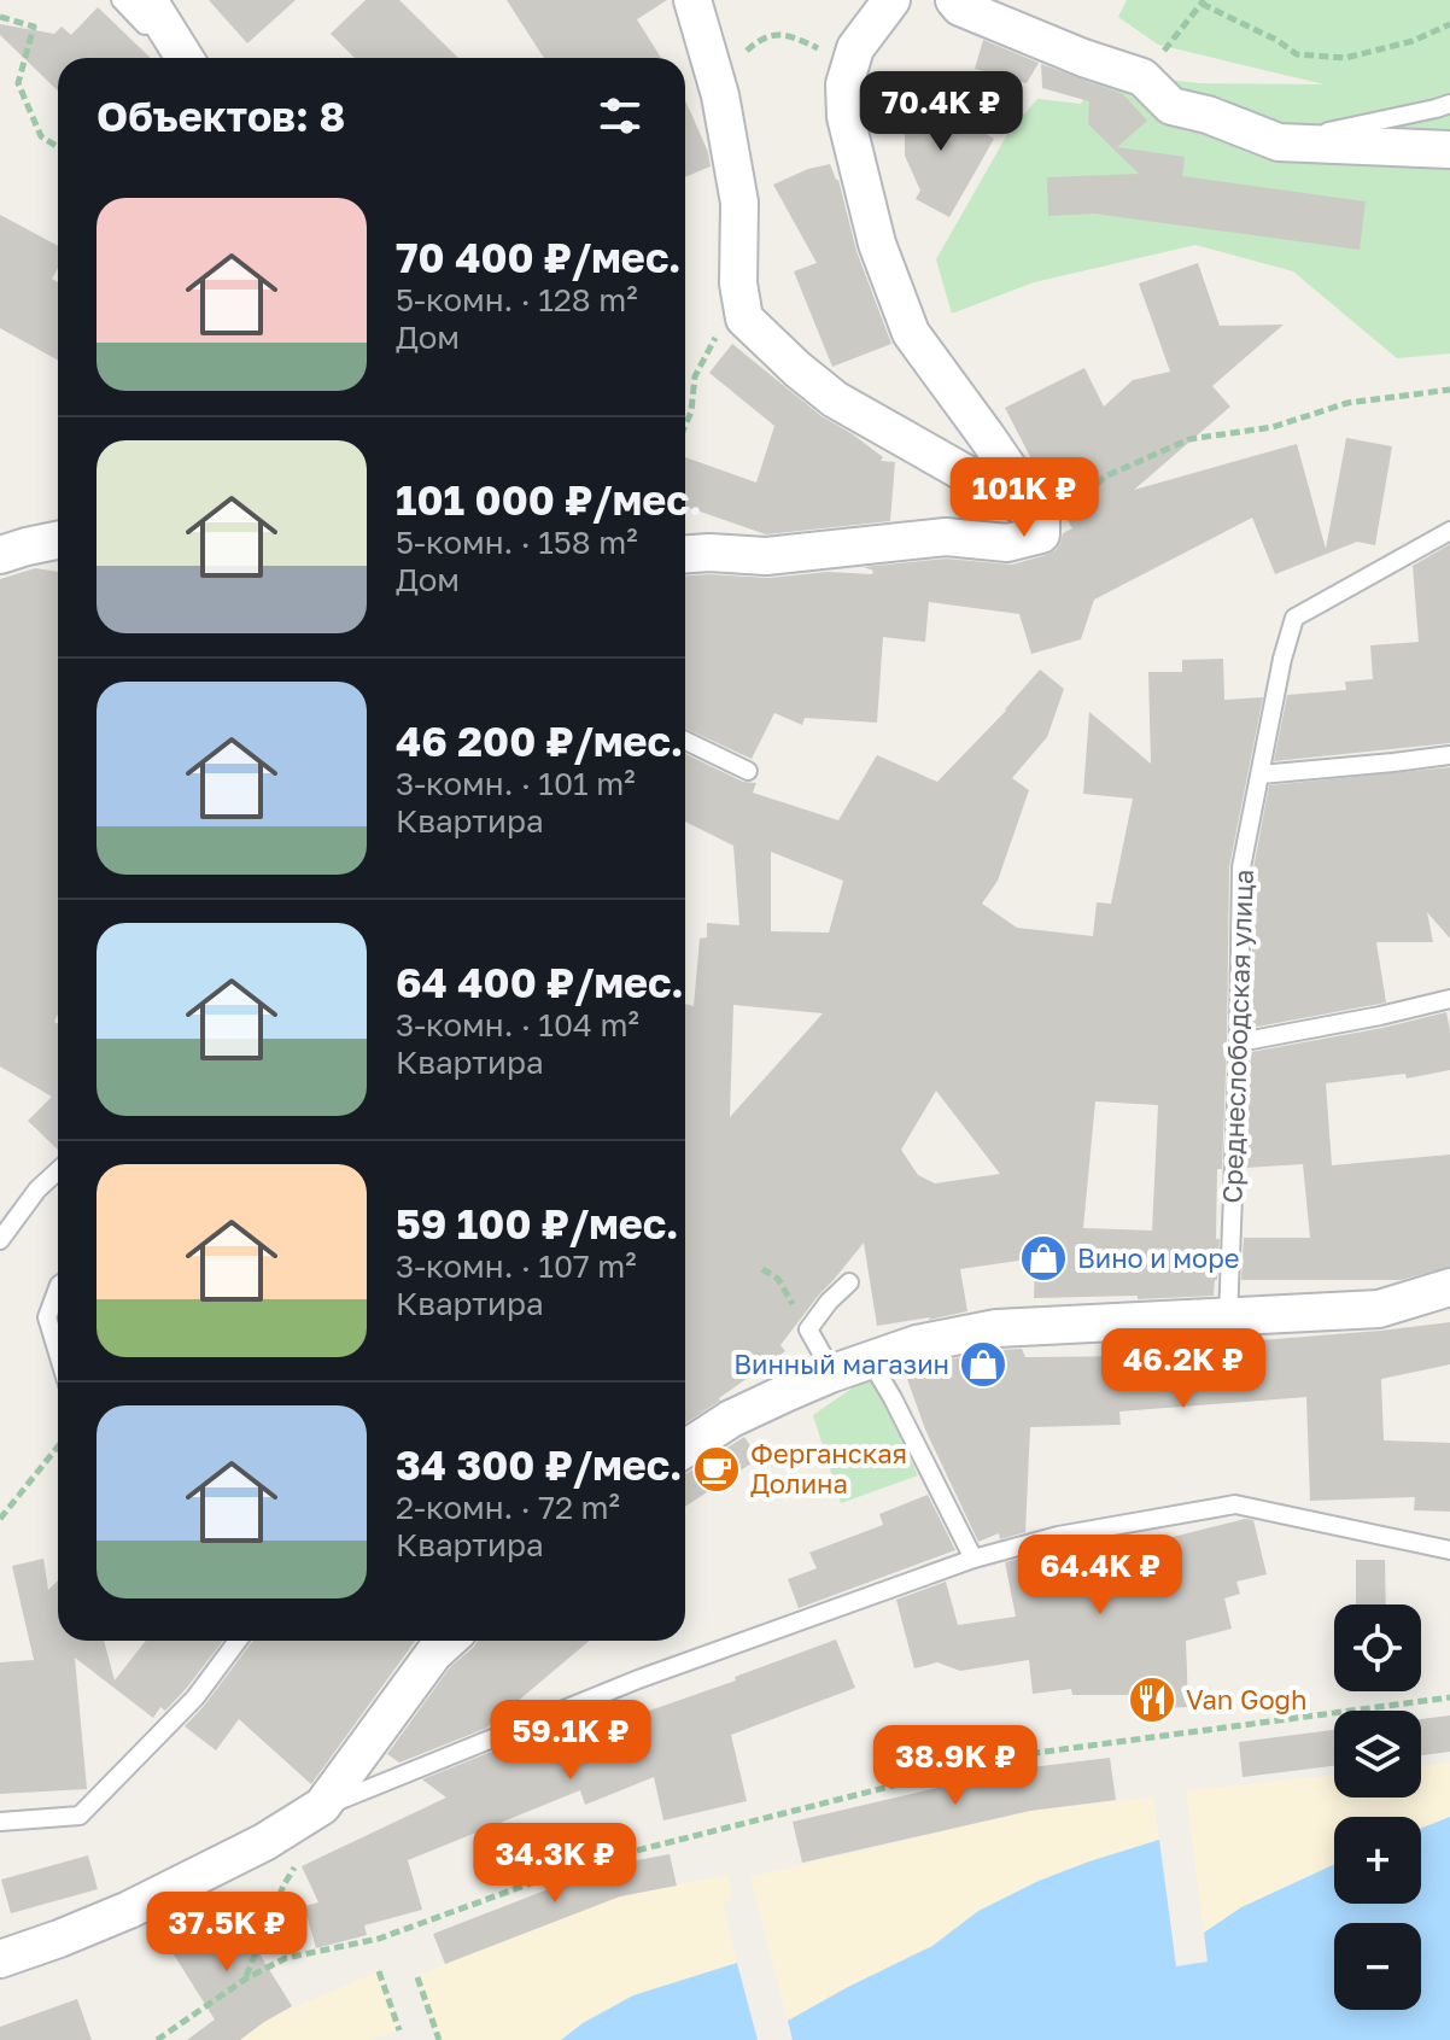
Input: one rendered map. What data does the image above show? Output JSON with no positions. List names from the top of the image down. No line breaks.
{"streets":{"lane":["Среднеслободская улица"]},"places":{"shop":["Вино и море","Винный магазин"],"cafe":["Ферганская Долина"],"restaurant":["Van Gogh"]},"page":{"heading":"Объектов: 8","price":["70.4K ₽","101K ₽","46.2K ₽","64.4K ₽","59.1K ₽","38.9K ₽","34.3K ₽","37.5K ₽"],"list":[{"name":"70 400 ₽/мес.","note":"5-комн. · 128 m² · Дом"},{"name":"101 000 ₽/мес.","note":"5-комн. · 158 m² · Дом"},{"name":"46 200 ₽/мес.","note":"3-комн. · 101 m² · Квартира"},{"name":"64 400 ₽/мес.","note":"3-комн. · 104 m² · Квартира"},{"name":"59 100 ₽/мес.","note":"3-комн. · 107 m² · Квартира"},{"name":"34 300 ₽/мес.","note":"2-комн. · 72 m² · Квартира"}],"map_buttons":["+","−"]}}
